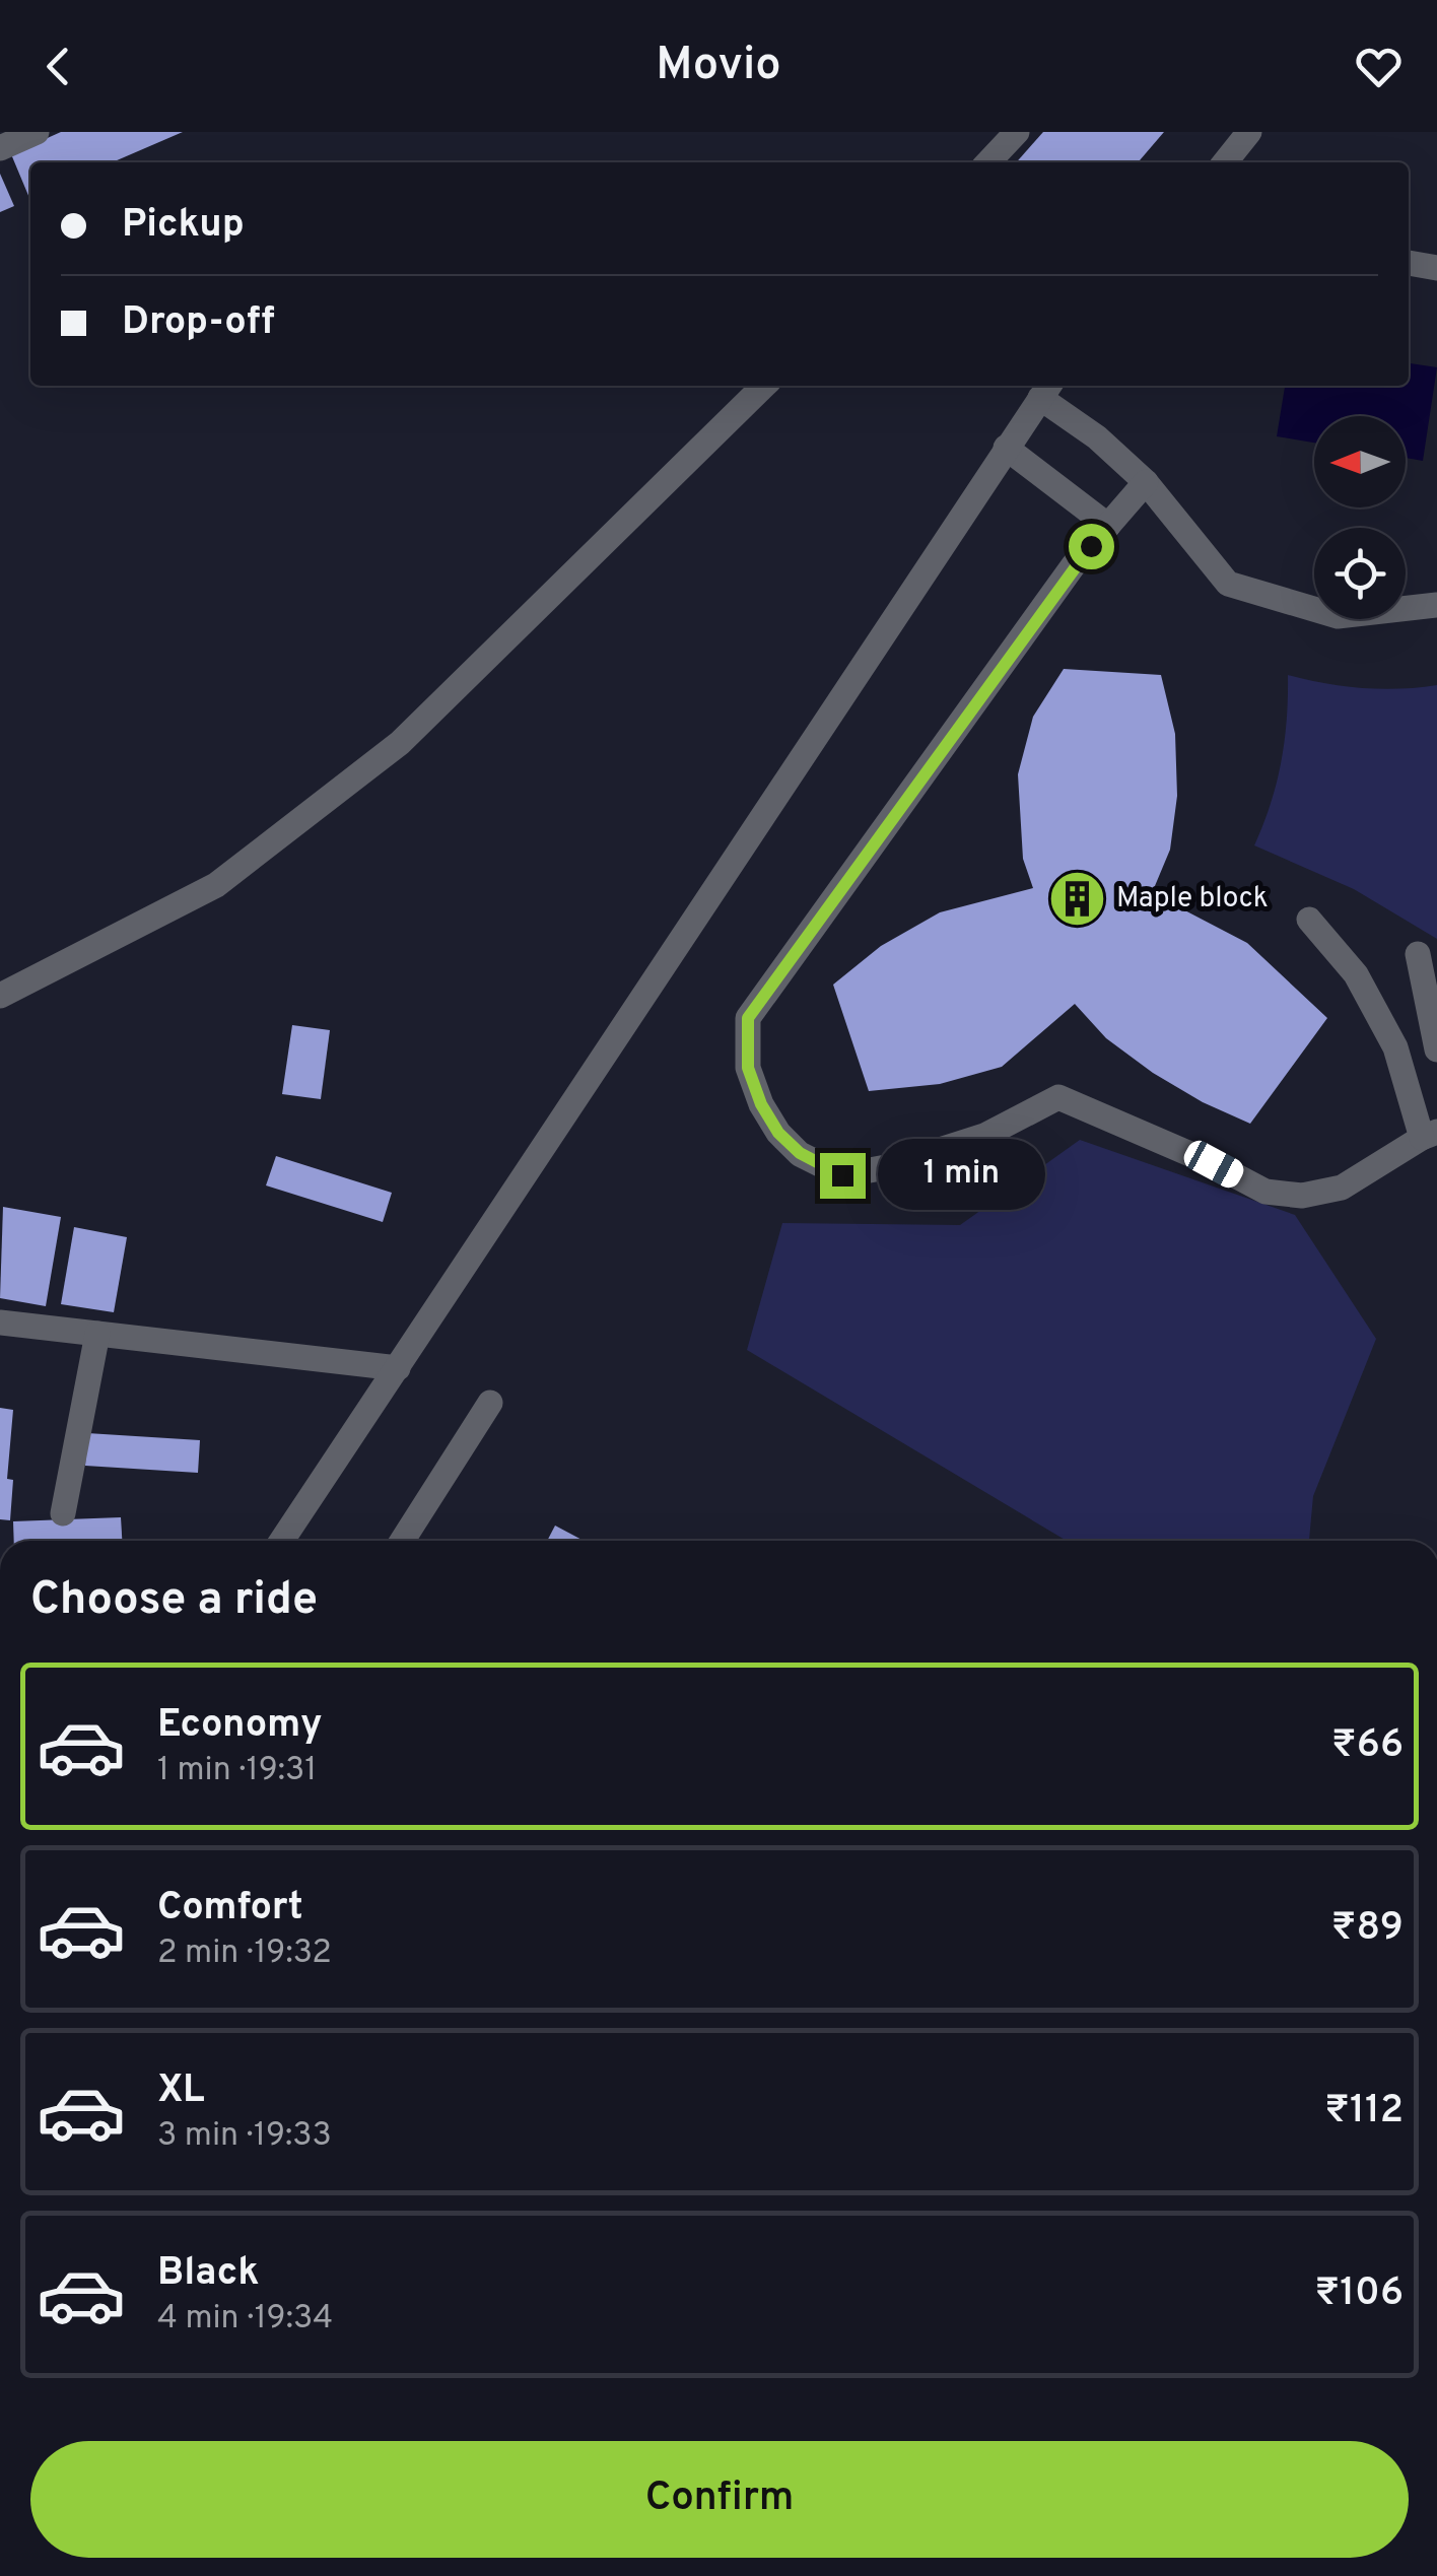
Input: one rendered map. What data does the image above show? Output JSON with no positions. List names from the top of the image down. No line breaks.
{"places":{"building":["Maple block"]},"north":"left","page":{"header":"Movio","banner":["Pickup","Drop-off"],"bubble":"1 min","heading":"Choose a ride","list":[{"name":"Economy","note":"1 min · 19:31","value":"₹66"},{"name":"Comfort","note":"2 min · 19:32","value":"₹89"},{"name":"XL","note":"3 min · 19:33","value":"₹112"},{"name":"Black","note":"4 min · 19:34","value":"₹106"}],"buttons":"Confirm"}}
